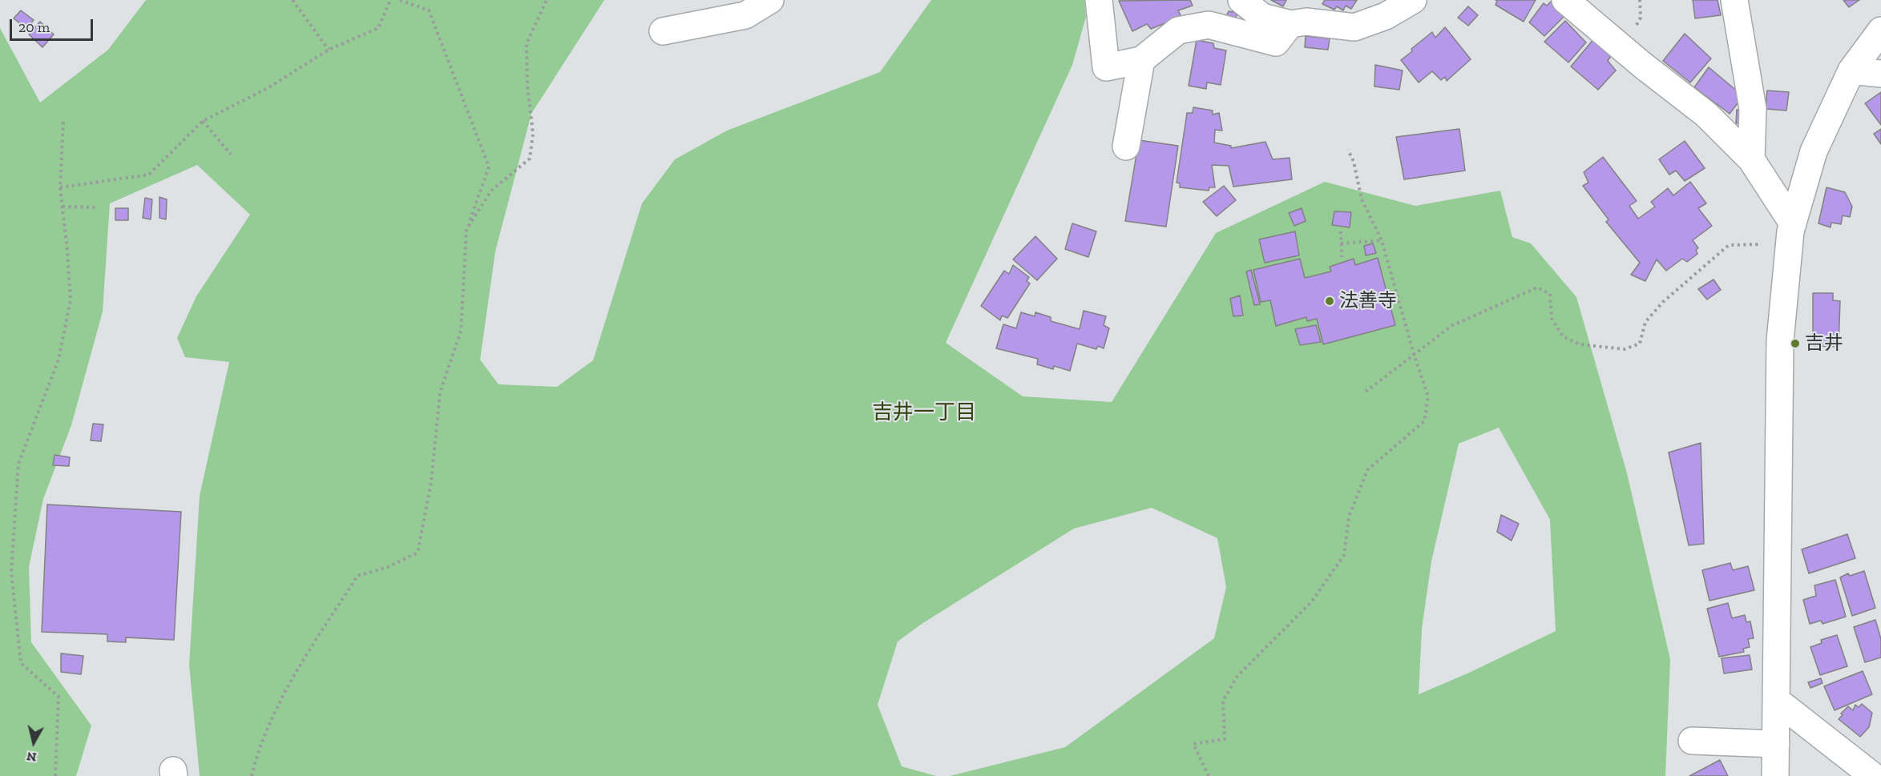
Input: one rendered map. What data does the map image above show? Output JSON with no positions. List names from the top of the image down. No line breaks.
{"districts":["吉井一丁目"],"places":["法善寺","吉井"],"scale_bar":"20 m","north":"bottom"}
